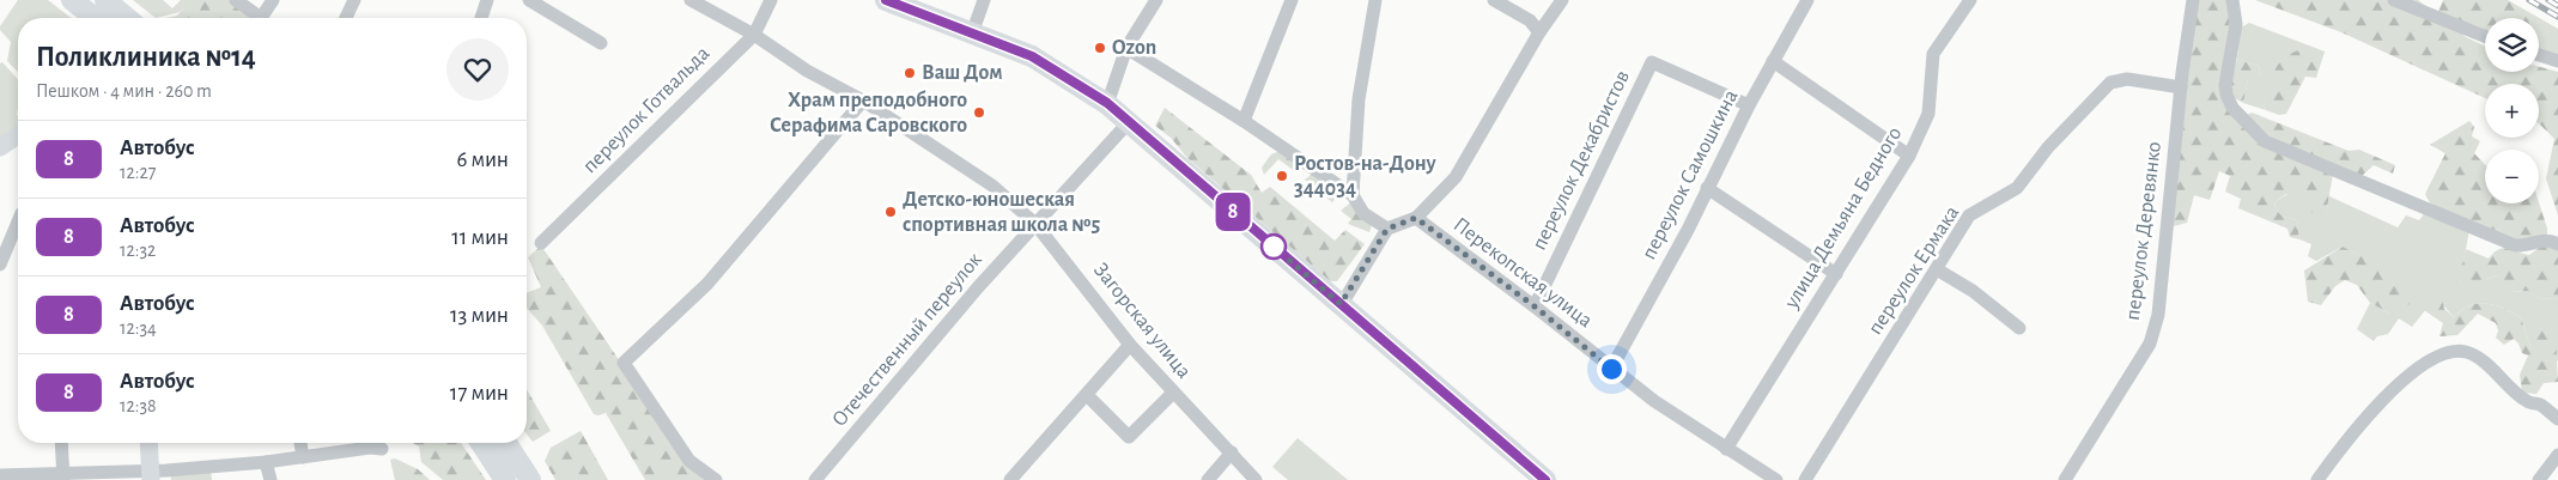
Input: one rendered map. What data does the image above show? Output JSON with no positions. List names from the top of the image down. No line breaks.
{"streets":{"street":["переулок Готвальда","переулок Декабристов","переулок Самошкина","улица Демьяна Бедного","переулок Деревянко","переулок Ермака","Перекопская улица","Загорская улица","Отечественный переулок"]},"crossings":[["переулок Готвальда","Загорская улица"],["переулок Декабристов","переулок Самошкина"],["переулок Декабристов","Перекопская улица"],["переулок Самошкина","Перекопская улица"],["улица Демьяна Бедного","Перекопская улица"],["переулок Деревянко","переулок Ермака"],["Загорская улица","Отечественный переулок"]],"places":["Ozon","Ваш Дом","Храм преподобного Серафима Саровского","Ростов-на-Дону 344034","Детско-юношеская спортивная школа №5"],"lines":["bus line 8"],"page":{"on_map":"8","map_buttons":["+","−"],"heading":["Поликлиника №14","Пешком · 4 мин · 260 m"],"list":[{"mark":"8","name":"Автобус","note":"12:27","value":"6 мин"},{"mark":"8","name":"Автобус","note":"12:32","value":"11 мин"},{"mark":"8","name":"Автобус","note":"12:34","value":"13 мин"},{"mark":"8","name":"Автобус","note":"12:38","value":"17 мин"}]}}
